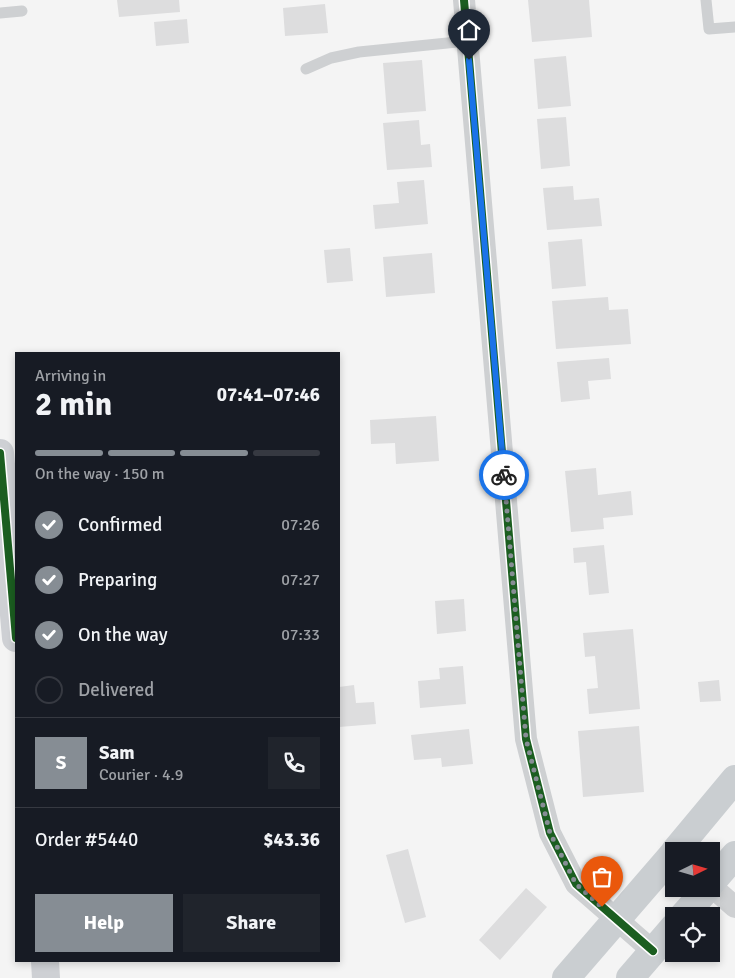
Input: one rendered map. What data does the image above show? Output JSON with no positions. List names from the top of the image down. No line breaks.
{"north":"right","page":{"heading":["2 min","Arriving in","07:41–07:46"],"panel":["Sam","Courier · 4.9","Order #5440","$43.36"],"bar":"On the way · 150 m","list":[["Confirmed","07:26"],["Preparing","07:27"],["On the way","07:33"],"Delivered"],"round":"S","buttons":["Help","Share"]}}
